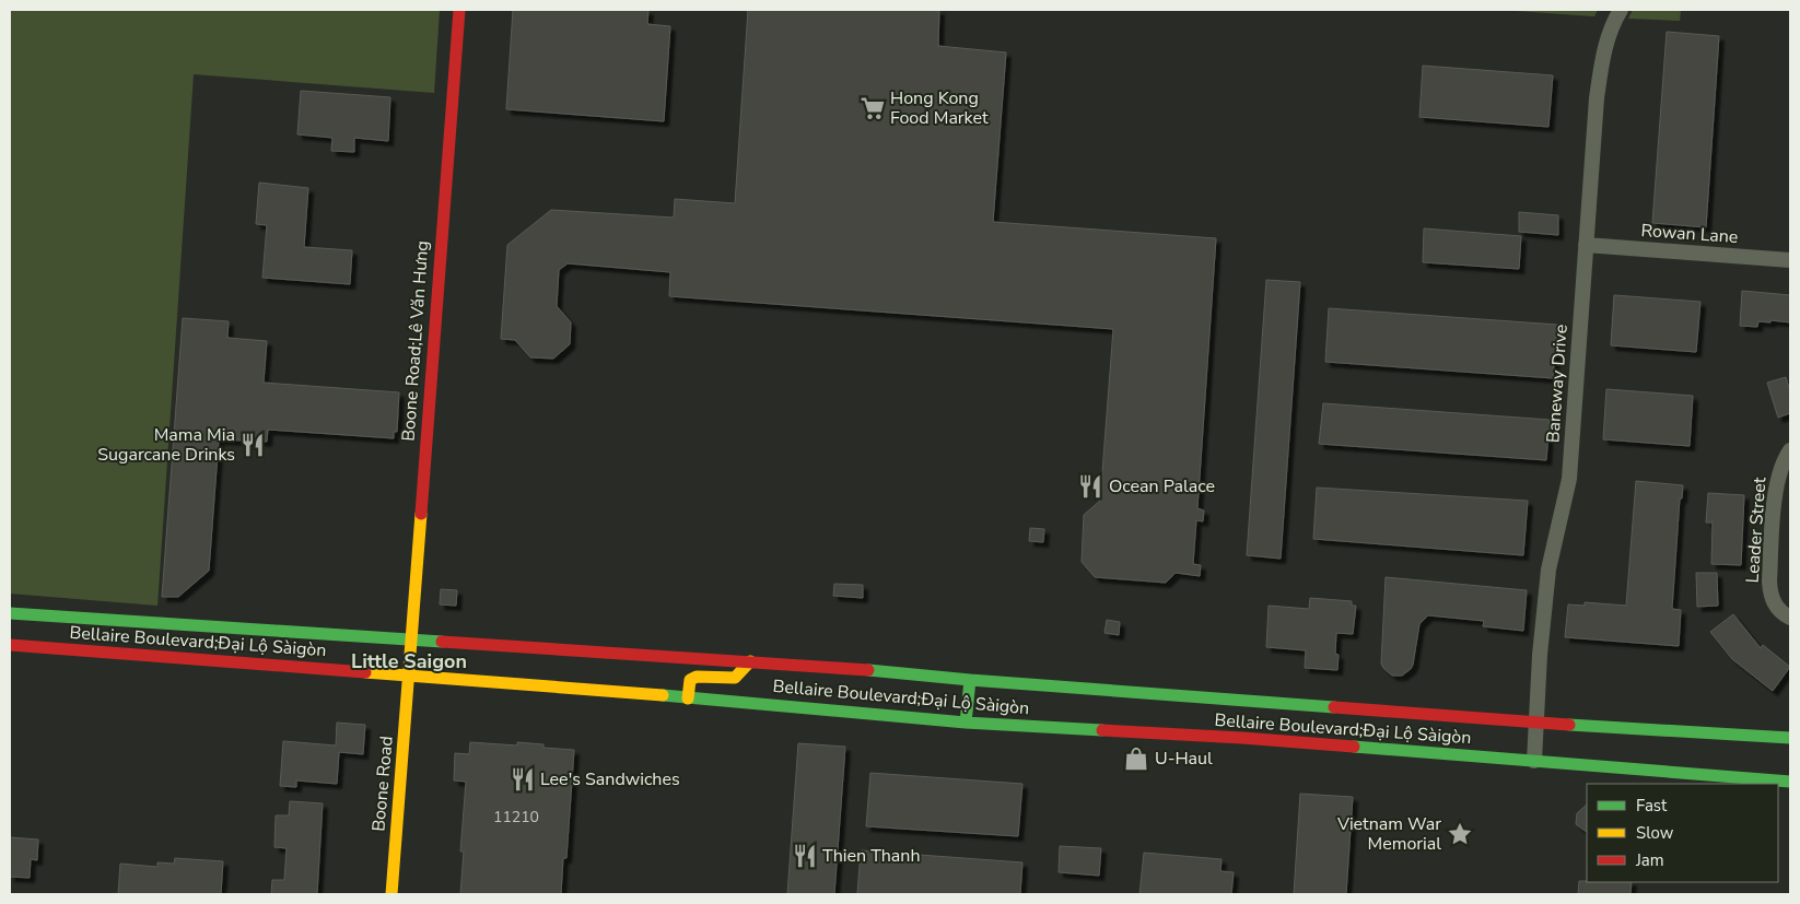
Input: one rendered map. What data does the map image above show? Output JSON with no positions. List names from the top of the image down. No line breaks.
{"streets":{"main road":["Boone Road;Lê Văn Hưng","Bellaire Boulevard;Đại Lộ Sàigòn","Boone Road"],"street":["Rowan Lane","Baneway Drive","Leader Street"]},"crossings":[["Rowan Lane","Baneway Drive"],["Boone Road;Lê Văn Hưng","Bellaire Boulevard;Đại Lộ Sàigòn"],["Boone Road;Lê Văn Hưng","Boone Road"],["Baneway Drive","Bellaire Boulevard;Đại Lộ Sàigòn"],["Bellaire Boulevard;Đại Lộ Sàigòn","Boone Road"]],"districts":["Little Saigon"],"places":{"supermarket":["Hong Kong Food Market"],"restaurant":["Mama Mia Sugarcane Drinks","Ocean Palace","Lee's Sandwiches","Thien Thanh"],"shop":["U-Haul"],"place":["Vietnam War Memorial"]},"house_numbers":["11210"],"legend":["Fast","Slow","Jam"]}
